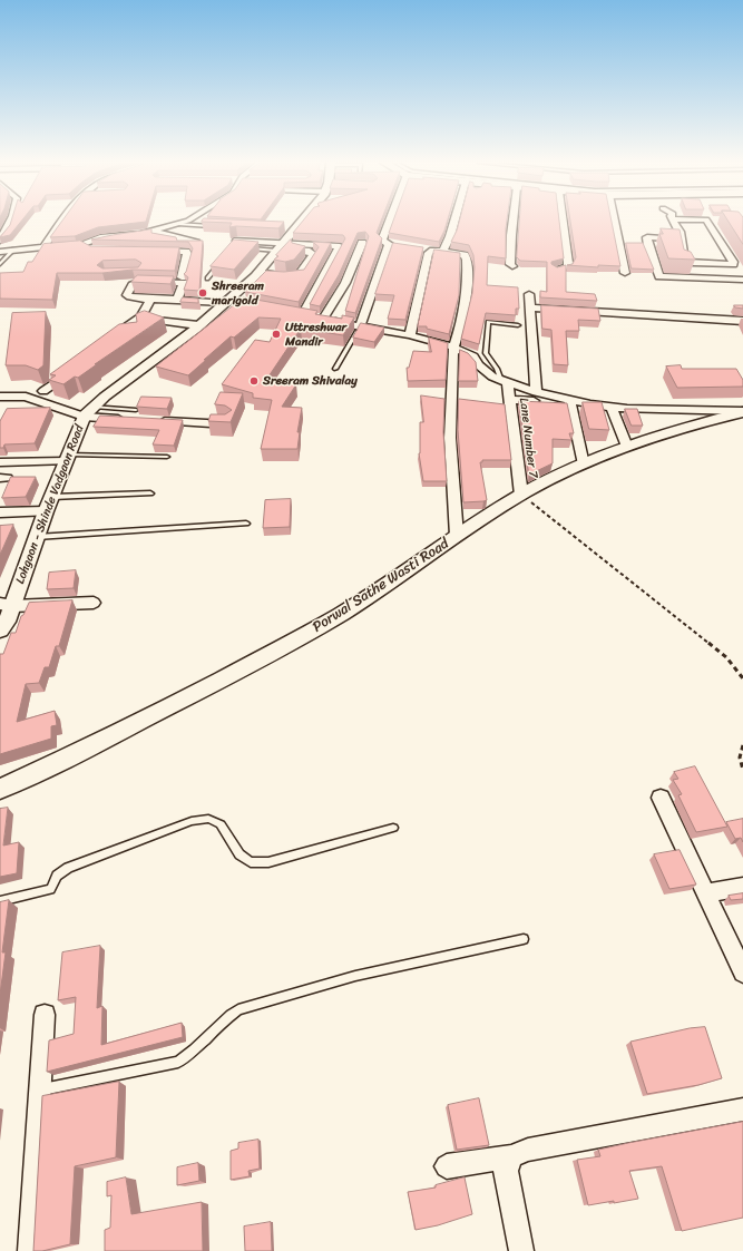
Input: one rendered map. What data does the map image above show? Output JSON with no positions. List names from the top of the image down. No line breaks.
{"streets":{"street":["Lane Number 7","Lohgaon - Shinde Vadgaon Road","Porwal Sathe Wasti Road"]},"crossings":[["Lane Number 7","Porwal Sathe Wasti Road"]],"places":["Shreeram marigold","Uttreshwar Mandir","Sreeram Shivalay"]}
